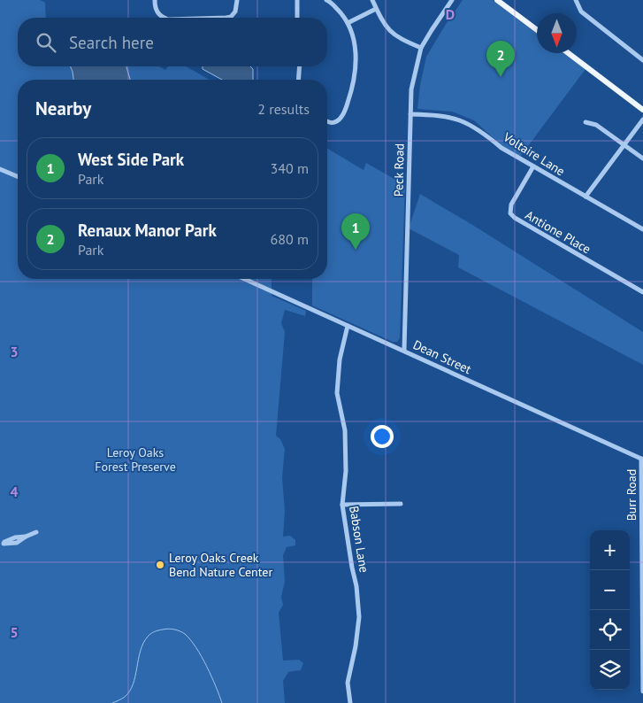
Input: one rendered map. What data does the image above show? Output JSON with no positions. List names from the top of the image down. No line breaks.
{"streets":{"street":["Voltaire Lane","Peck Road","Antione Place","Dean Street","Burr Road","Babson Lane"]},"crossings":[["Voltaire Lane","Peck Road"],["Voltaire Lane","Antione Place"],["Peck Road","Dean Street"],["Dean Street","Burr Road"],["Dean Street","Babson Lane"]],"parks":["Leroy Oaks Forest Preserve"],"places":["Leroy Oaks Creek Bend Nature Center"],"north":"bottom","page":{"search":"Search here","pins":["2","1"],"heading":["Nearby","2 results"],"list":[{"mark":"1","name":"West Side Park","note":"Park","value":"340 m"},{"mark":"2","name":"Renaux Manor Park","note":"Park","value":"680 m"}],"map_buttons":["+","−"]},"grid":{"columns":["D"],"rows":["3","4","5"]}}
